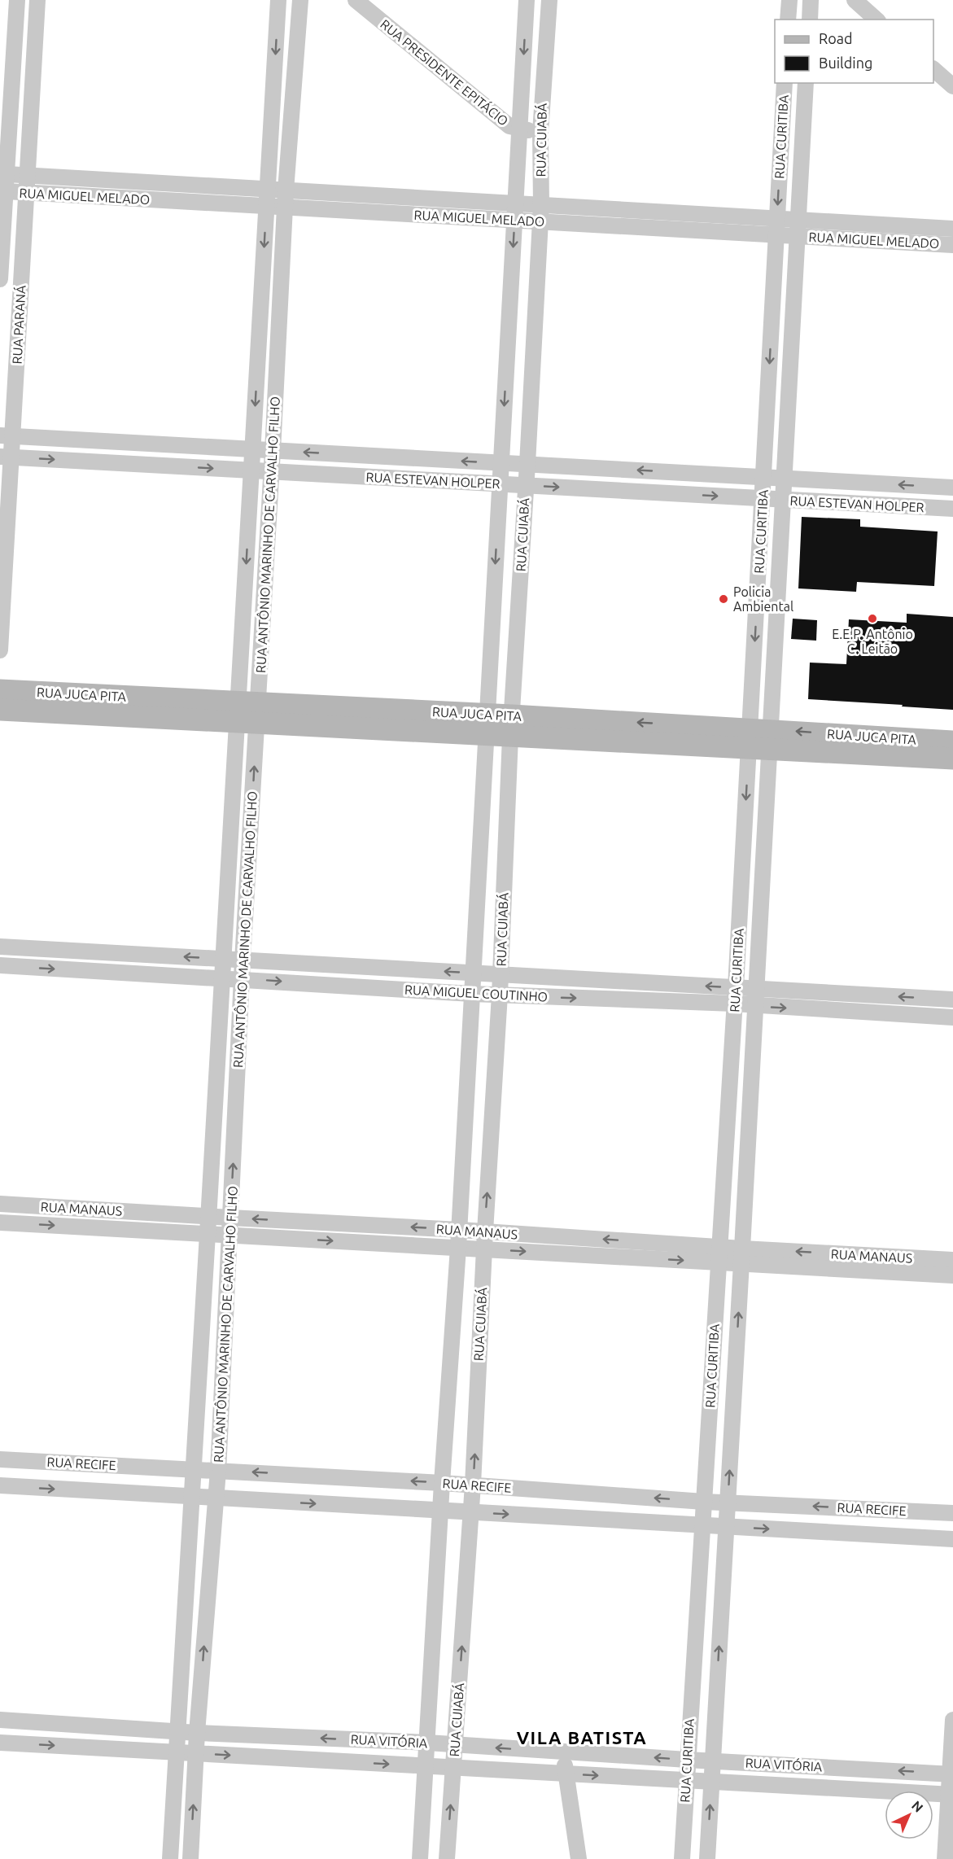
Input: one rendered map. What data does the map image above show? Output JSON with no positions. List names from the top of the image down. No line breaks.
{"streets":{"street":["RUA PRESIDENTE EPITÁCIO","RUA CURITIBA","RUA CUIABÁ","RUA MIGUEL MELADO","RUA PARANÁ","RUA ESTEVAN HOLPER","RUA ANTÔNIO MARINHO DE CARVALHO FILHO","RUA JUCA PITA","RUA MIGUEL COUTINHO","RUA MANAUS","RUA RECIFE","RUA VITÓRIA"]},"crossings":[["RUA PRESIDENTE EPITÁCIO","RUA CUIABÁ"],["RUA CURITIBA","RUA MIGUEL MELADO"],["RUA CURITIBA","RUA ESTEVAN HOLPER"],["RUA CURITIBA","RUA JUCA PITA"],["RUA CURITIBA","RUA MIGUEL COUTINHO"],["RUA CURITIBA","RUA MANAUS"],["RUA CURITIBA","RUA RECIFE"],["RUA CURITIBA","RUA VITÓRIA"],["RUA CUIABÁ","RUA MIGUEL MELADO"],["RUA CUIABÁ","RUA ESTEVAN HOLPER"],["RUA CUIABÁ","RUA JUCA PITA"],["RUA CUIABÁ","RUA MIGUEL COUTINHO"],["RUA CUIABÁ","RUA MANAUS"],["RUA CUIABÁ","RUA RECIFE"],["RUA CUIABÁ","RUA VITÓRIA"],["RUA MIGUEL MELADO","RUA PARANÁ"],["RUA MIGUEL MELADO","RUA ANTÔNIO MARINHO DE CARVALHO FILHO"],["RUA PARANÁ","RUA ESTEVAN HOLPER"],["RUA ESTEVAN HOLPER","RUA ANTÔNIO MARINHO DE CARVALHO FILHO"],["RUA ANTÔNIO MARINHO DE CARVALHO FILHO","RUA JUCA PITA"],["RUA ANTÔNIO MARINHO DE CARVALHO FILHO","RUA MIGUEL COUTINHO"],["RUA ANTÔNIO MARINHO DE CARVALHO FILHO","RUA MANAUS"],["RUA ANTÔNIO MARINHO DE CARVALHO FILHO","RUA RECIFE"],["RUA ANTÔNIO MARINHO DE CARVALHO FILHO","RUA VITÓRIA"]],"districts":["VILA BATISTA"],"places":["Policia Ambiental","E.E.P. Antônio C. Leitão"],"legend":["Road","Building"],"north":"top right"}
